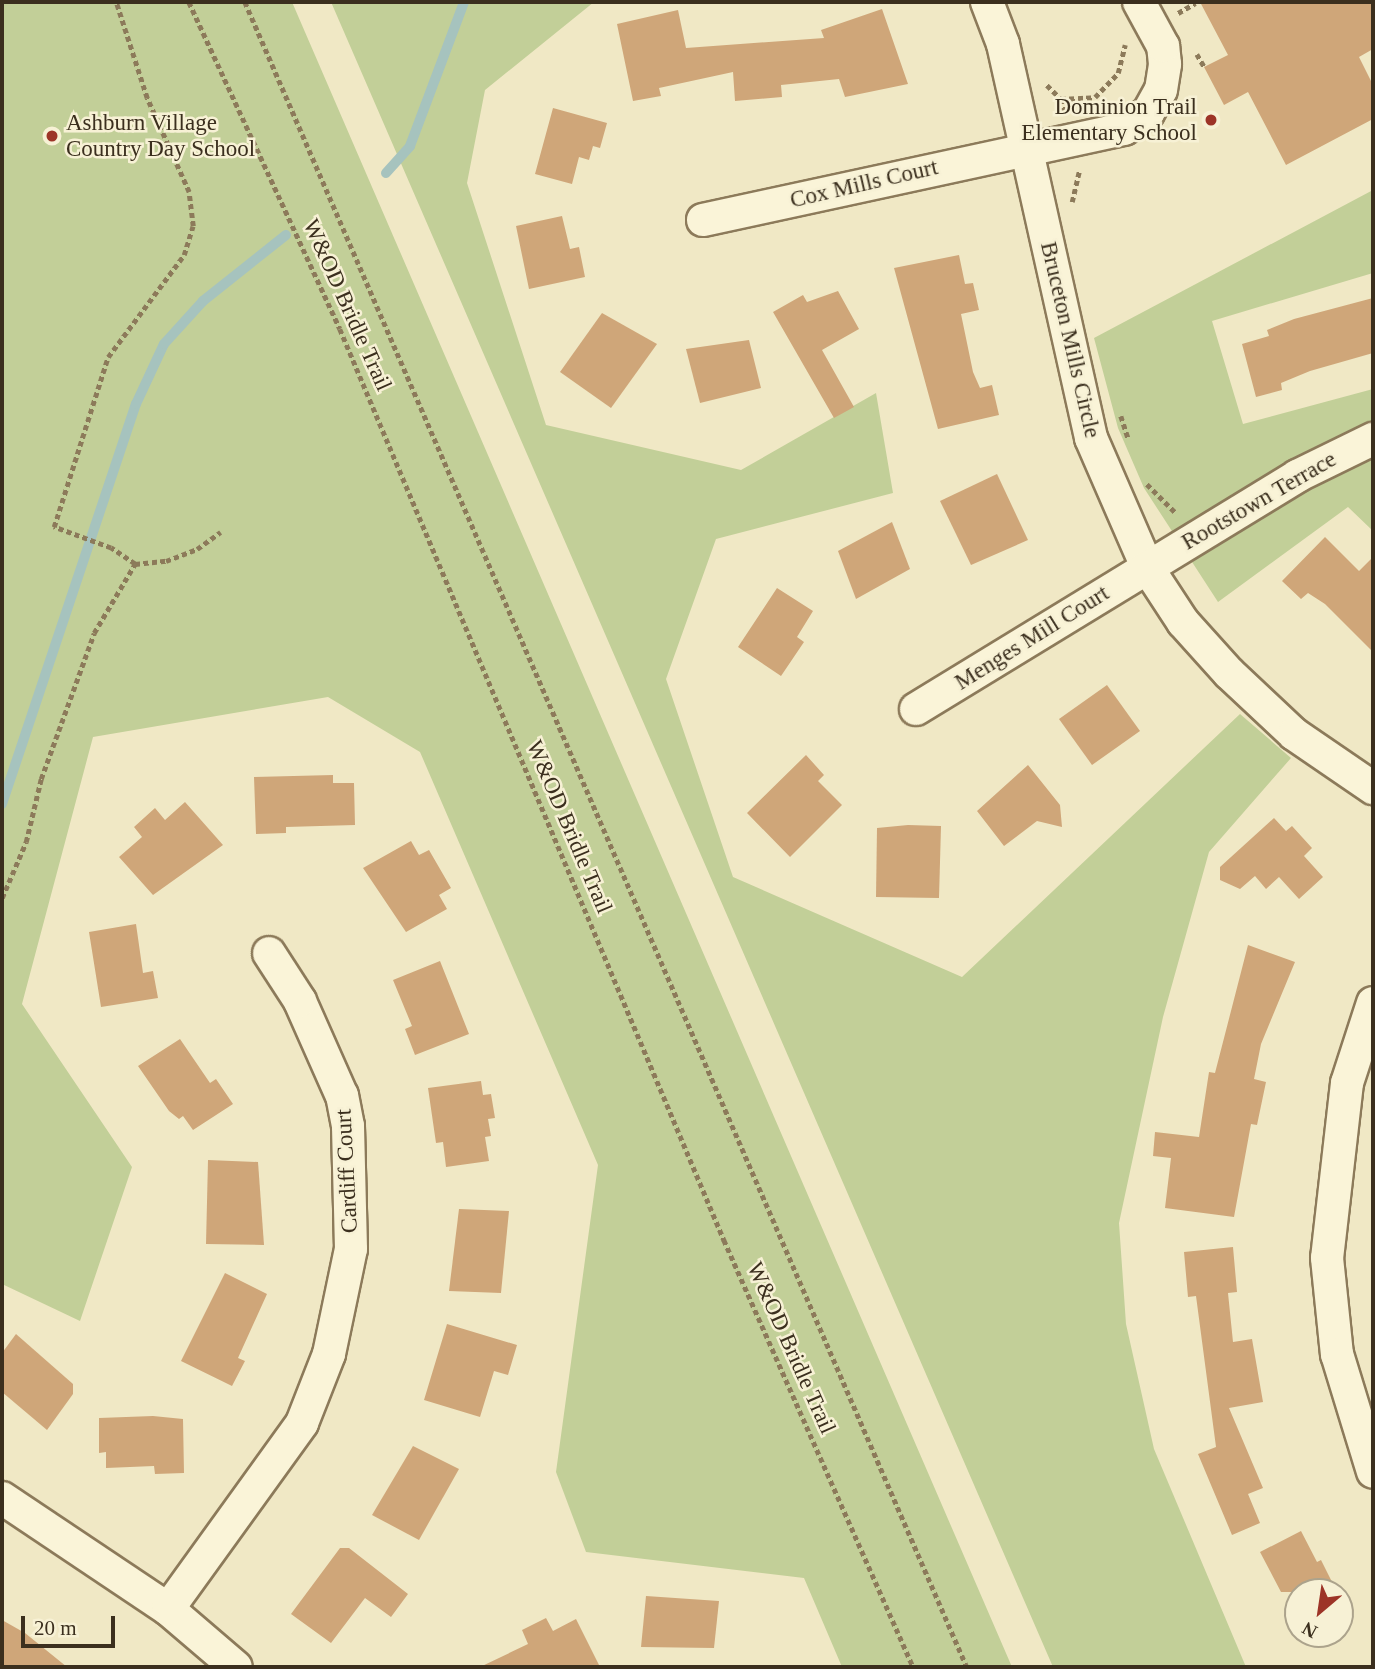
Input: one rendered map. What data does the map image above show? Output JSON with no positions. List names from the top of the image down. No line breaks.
{"streets":{"street":["Cox Mills Court","Bruceton Mills Circle","Rootstown Terrace","Menges Mill Court","Cardiff Court"],"path":["W&OD Bridle Trail"]},"crossings":[["Cox Mills Court","Bruceton Mills Circle"],["Bruceton Mills Circle","Rootstown Terrace"],["Bruceton Mills Circle","Menges Mill Court"],["Rootstown Terrace","Menges Mill Court"]],"places":["Dominion Trail Elementary School","Ashburn Village Country Day School"],"scale_bar":"20 m","north":"bottom left"}
